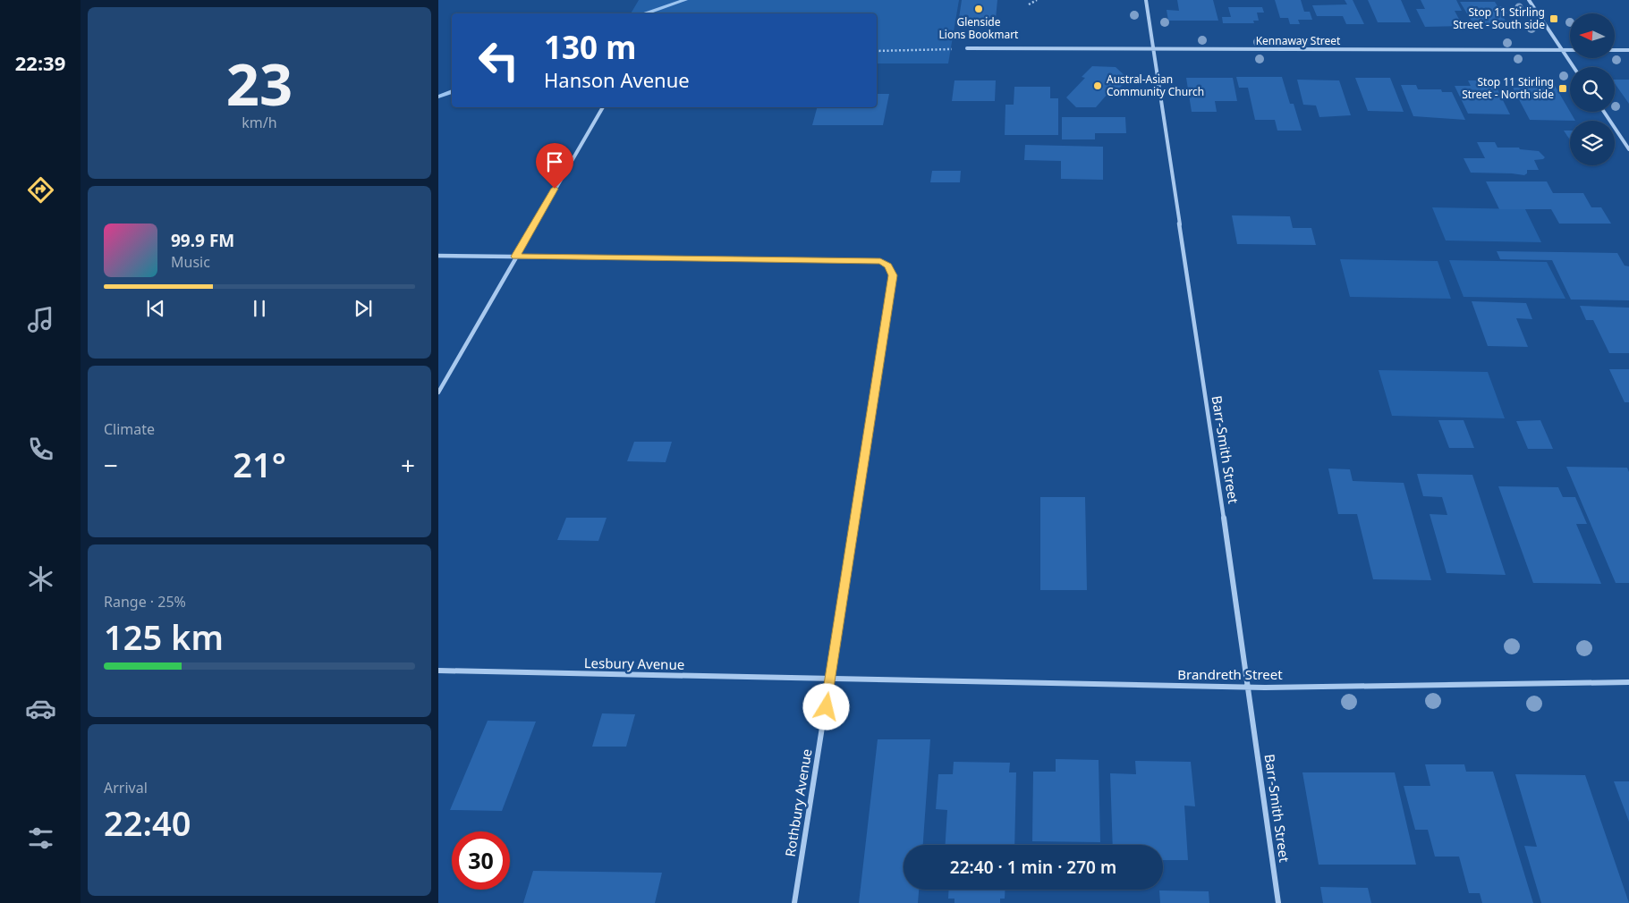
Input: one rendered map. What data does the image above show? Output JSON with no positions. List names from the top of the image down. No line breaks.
{"streets":{"street":["Kennaway Street","Barr-Smith Street","Lesbury Avenue","Brandreth Street","Rothbury Avenue"]},"crossings":[["Kennaway Street","Barr-Smith Street"],["Barr-Smith Street","Brandreth Street"],["Lesbury Avenue","Brandreth Street"],["Lesbury Avenue","Rothbury Avenue"],["Brandreth Street","Rothbury Avenue"]],"places":{"other":["Glenside Lions Bookmart","Austral-Asian Community Church"],"transit":["Stop 11 Stirling Street - South side","Stop 11 Stirling Street - North side"]},"north":"left","page":{"tabs":"22:39","tile":[["23","km/h"],"Climate",["Range · 25%","125 km"],["Arrival","22:40"]],"turn":["130 m","Hanson Avenue"],"song":["99.9 FM","Music"],"heat":["−","21°","+"],"limit":"30","trip":"22:40 · 1 min · 270 m"}}
